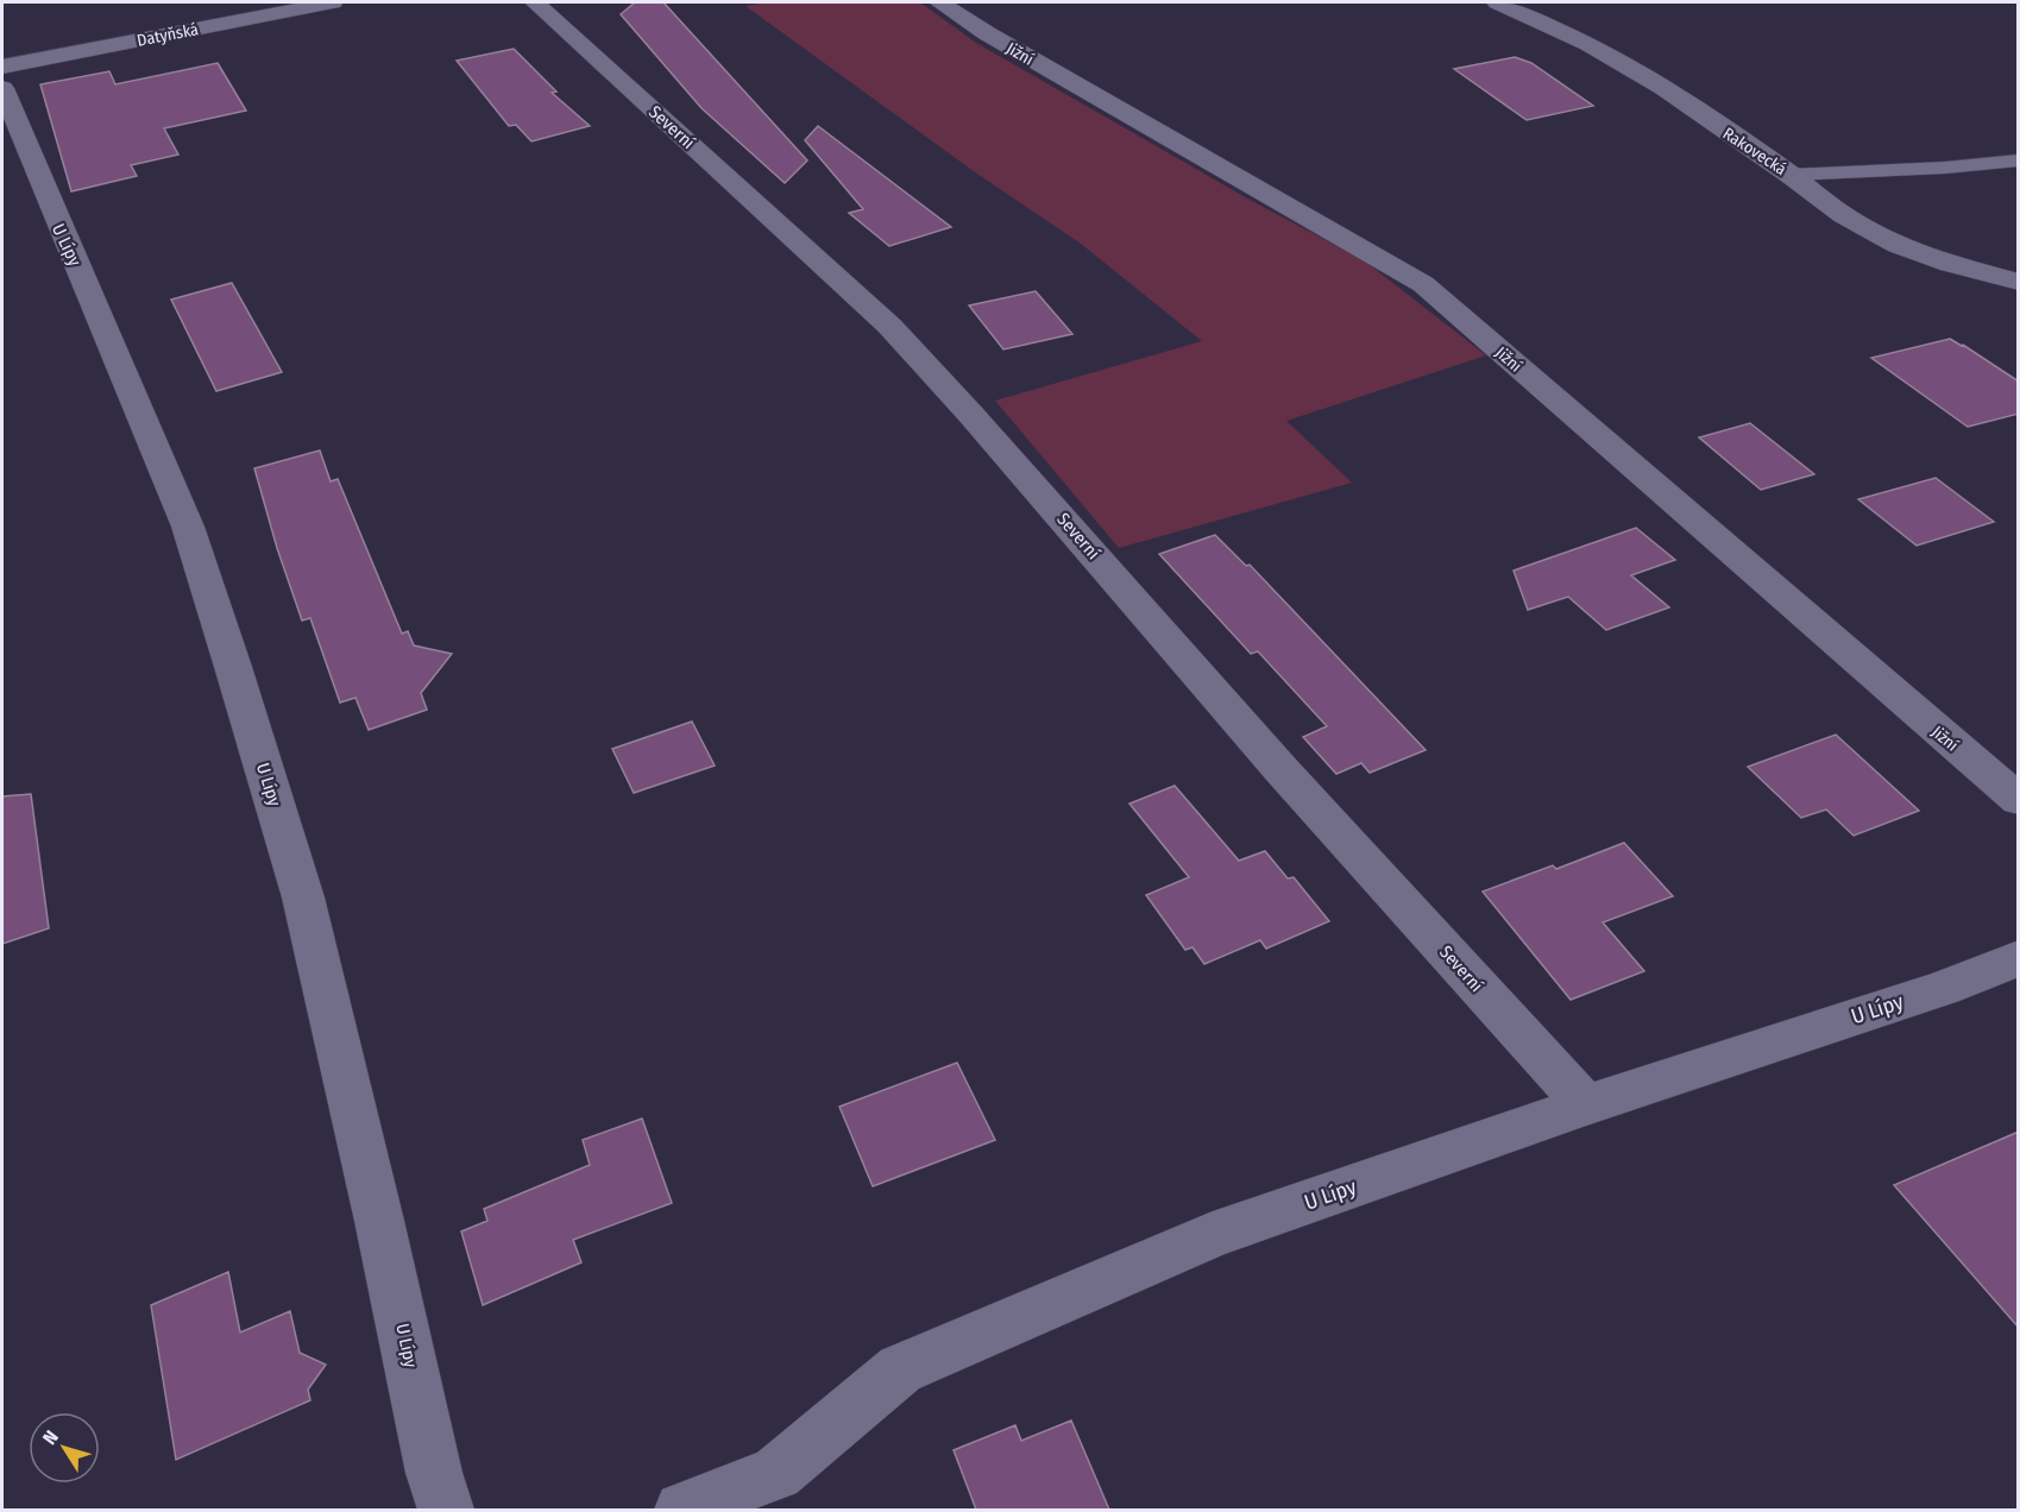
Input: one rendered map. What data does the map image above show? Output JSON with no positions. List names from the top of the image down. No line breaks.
{"streets":{"street":["Datyňská","Jižní","Severní","Rakovecká","U Lípy"]},"crossings":[["Severní","U Lípy"]],"north":"top left"}
